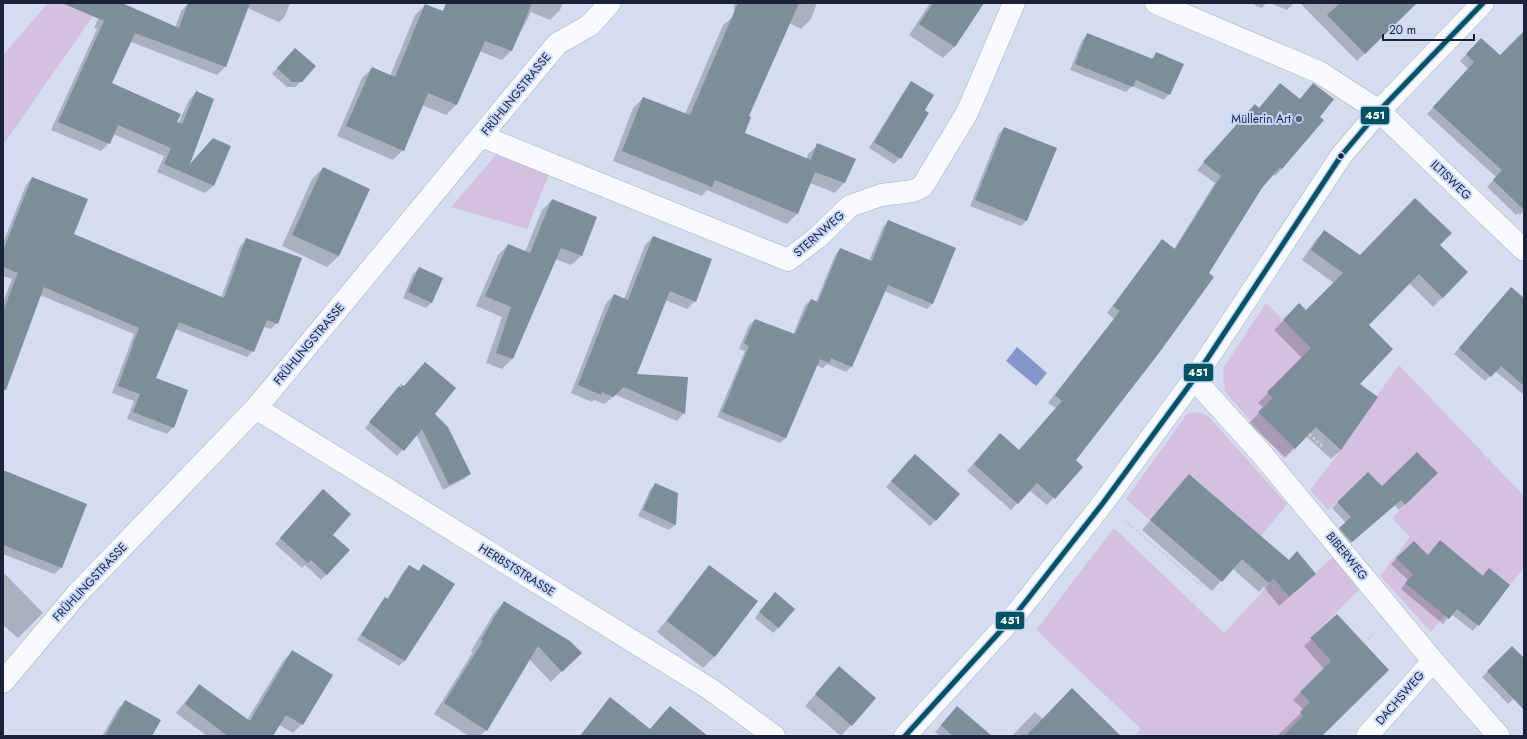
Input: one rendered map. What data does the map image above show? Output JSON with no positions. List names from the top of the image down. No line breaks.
{"streets":{"street":["FRÜHLINGSTRASSE","ILTISWEG","STERNWEG","BIBERWEG","HERBSTSTRASSE","DACHSWEG"]},"crossings":[["FRÜHLINGSTRASSE","STERNWEG"],["FRÜHLINGSTRASSE","HERBSTSTRASSE"],["BIBERWEG","DACHSWEG"]],"places":["Müllerin Art"],"lines":["transit line 451"],"scale_bar":"20 m"}
